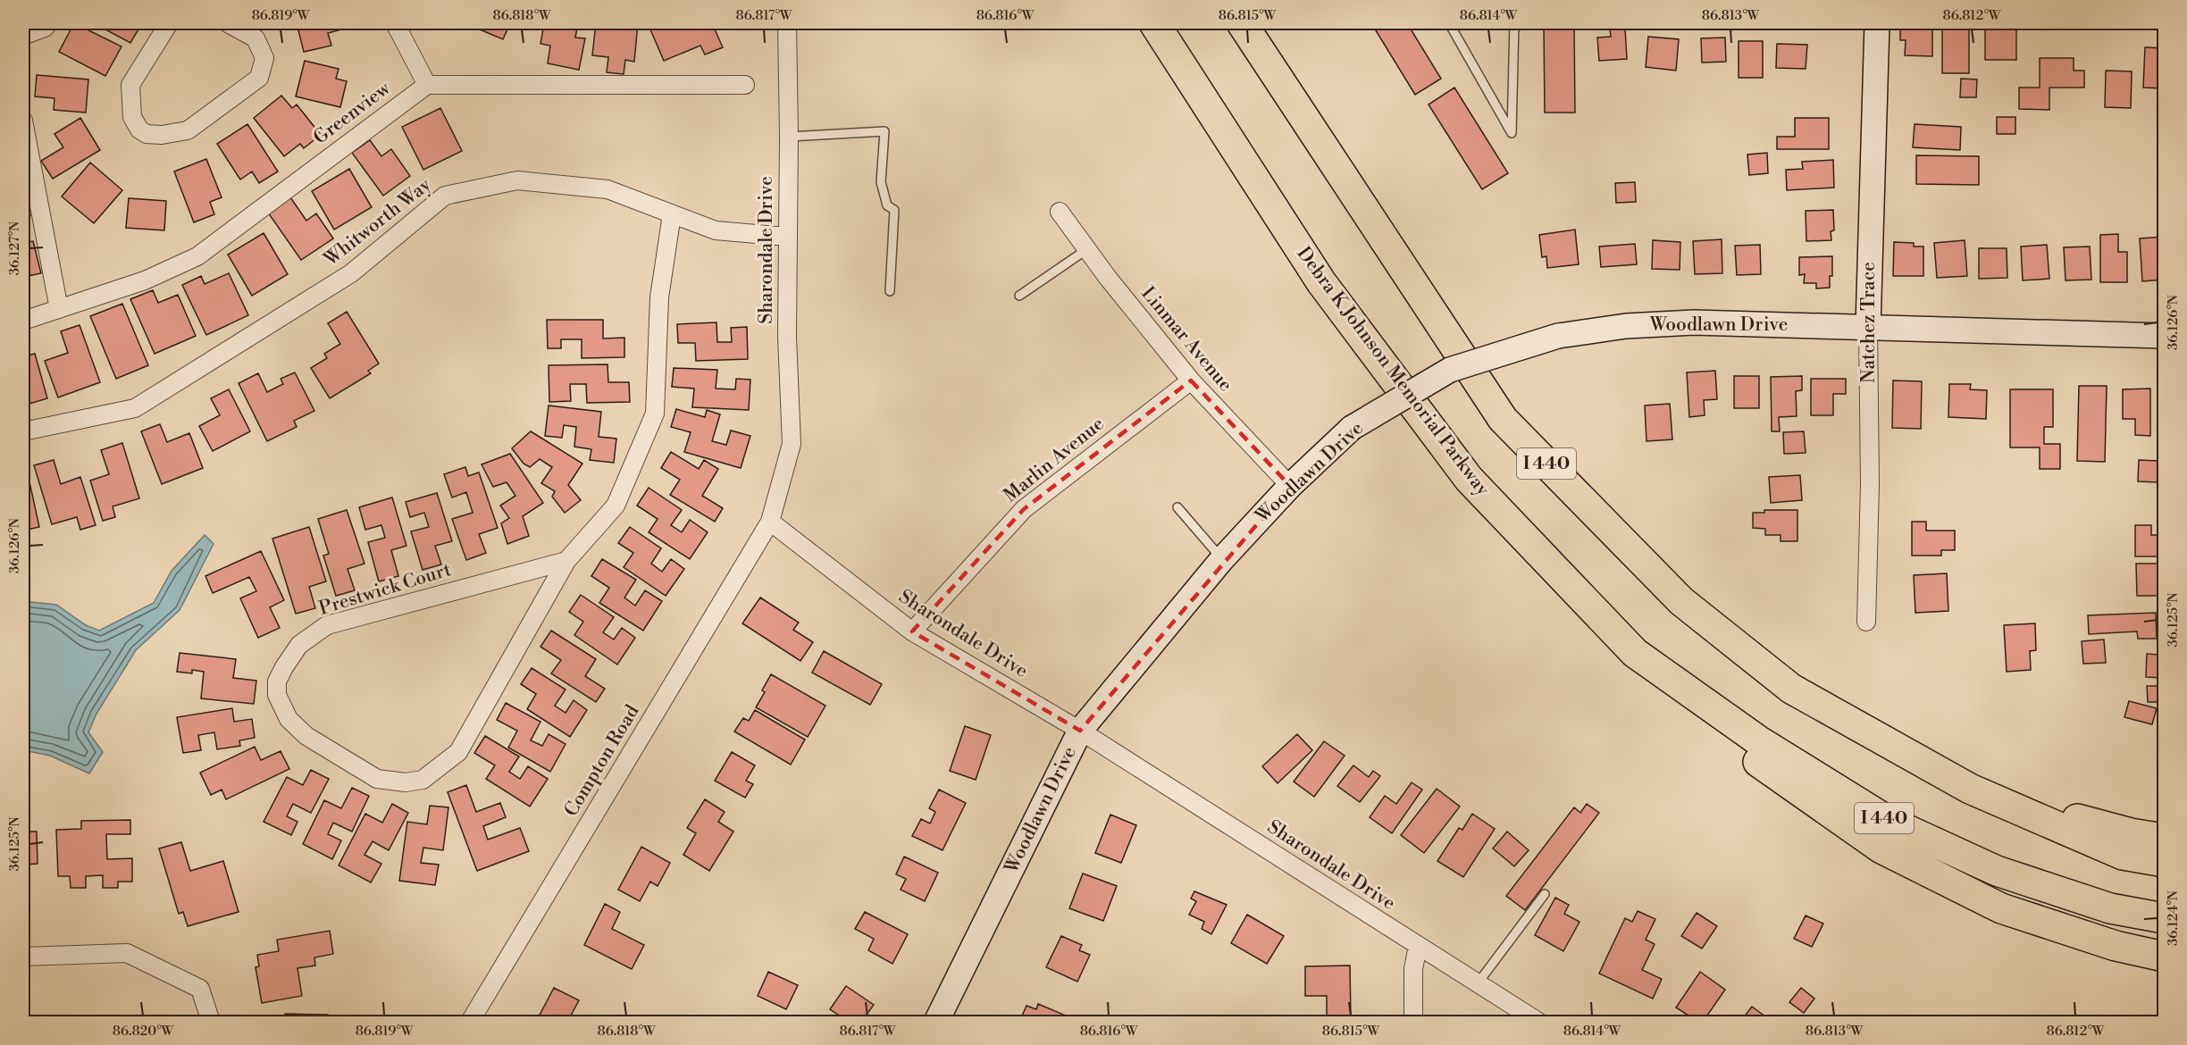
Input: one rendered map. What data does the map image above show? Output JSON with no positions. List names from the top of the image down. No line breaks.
{"streets":{"highway":["Debra K Johnson Memorial Parkway","I 440"],"main road":["Natchez Trace","Woodlawn Drive"],"street":["Greenview","Whitworth Way","Sharondale Drive","Linmar Avenue","Marlin Avenue","Prestwick Court","Compton Road"]},"crossings":[["Whitworth Way","Sharondale Drive"],["Whitworth Way","Prestwick Court"],["Sharondale Drive","Woodlawn Drive"],["Sharondale Drive","Marlin Avenue"],["Sharondale Drive","Compton Road"],["Natchez Trace","Woodlawn Drive"],["Woodlawn Drive","Linmar Avenue"],["Linmar Avenue","Marlin Avenue"]],"coordinates":["86.819°W","86.818°W","86.817°W","86.816°W","86.815°W","86.814°W","86.813°W","86.812°W","36.127°N","36.126°N","36.125°N","36.124°N","86.820°W"]}
